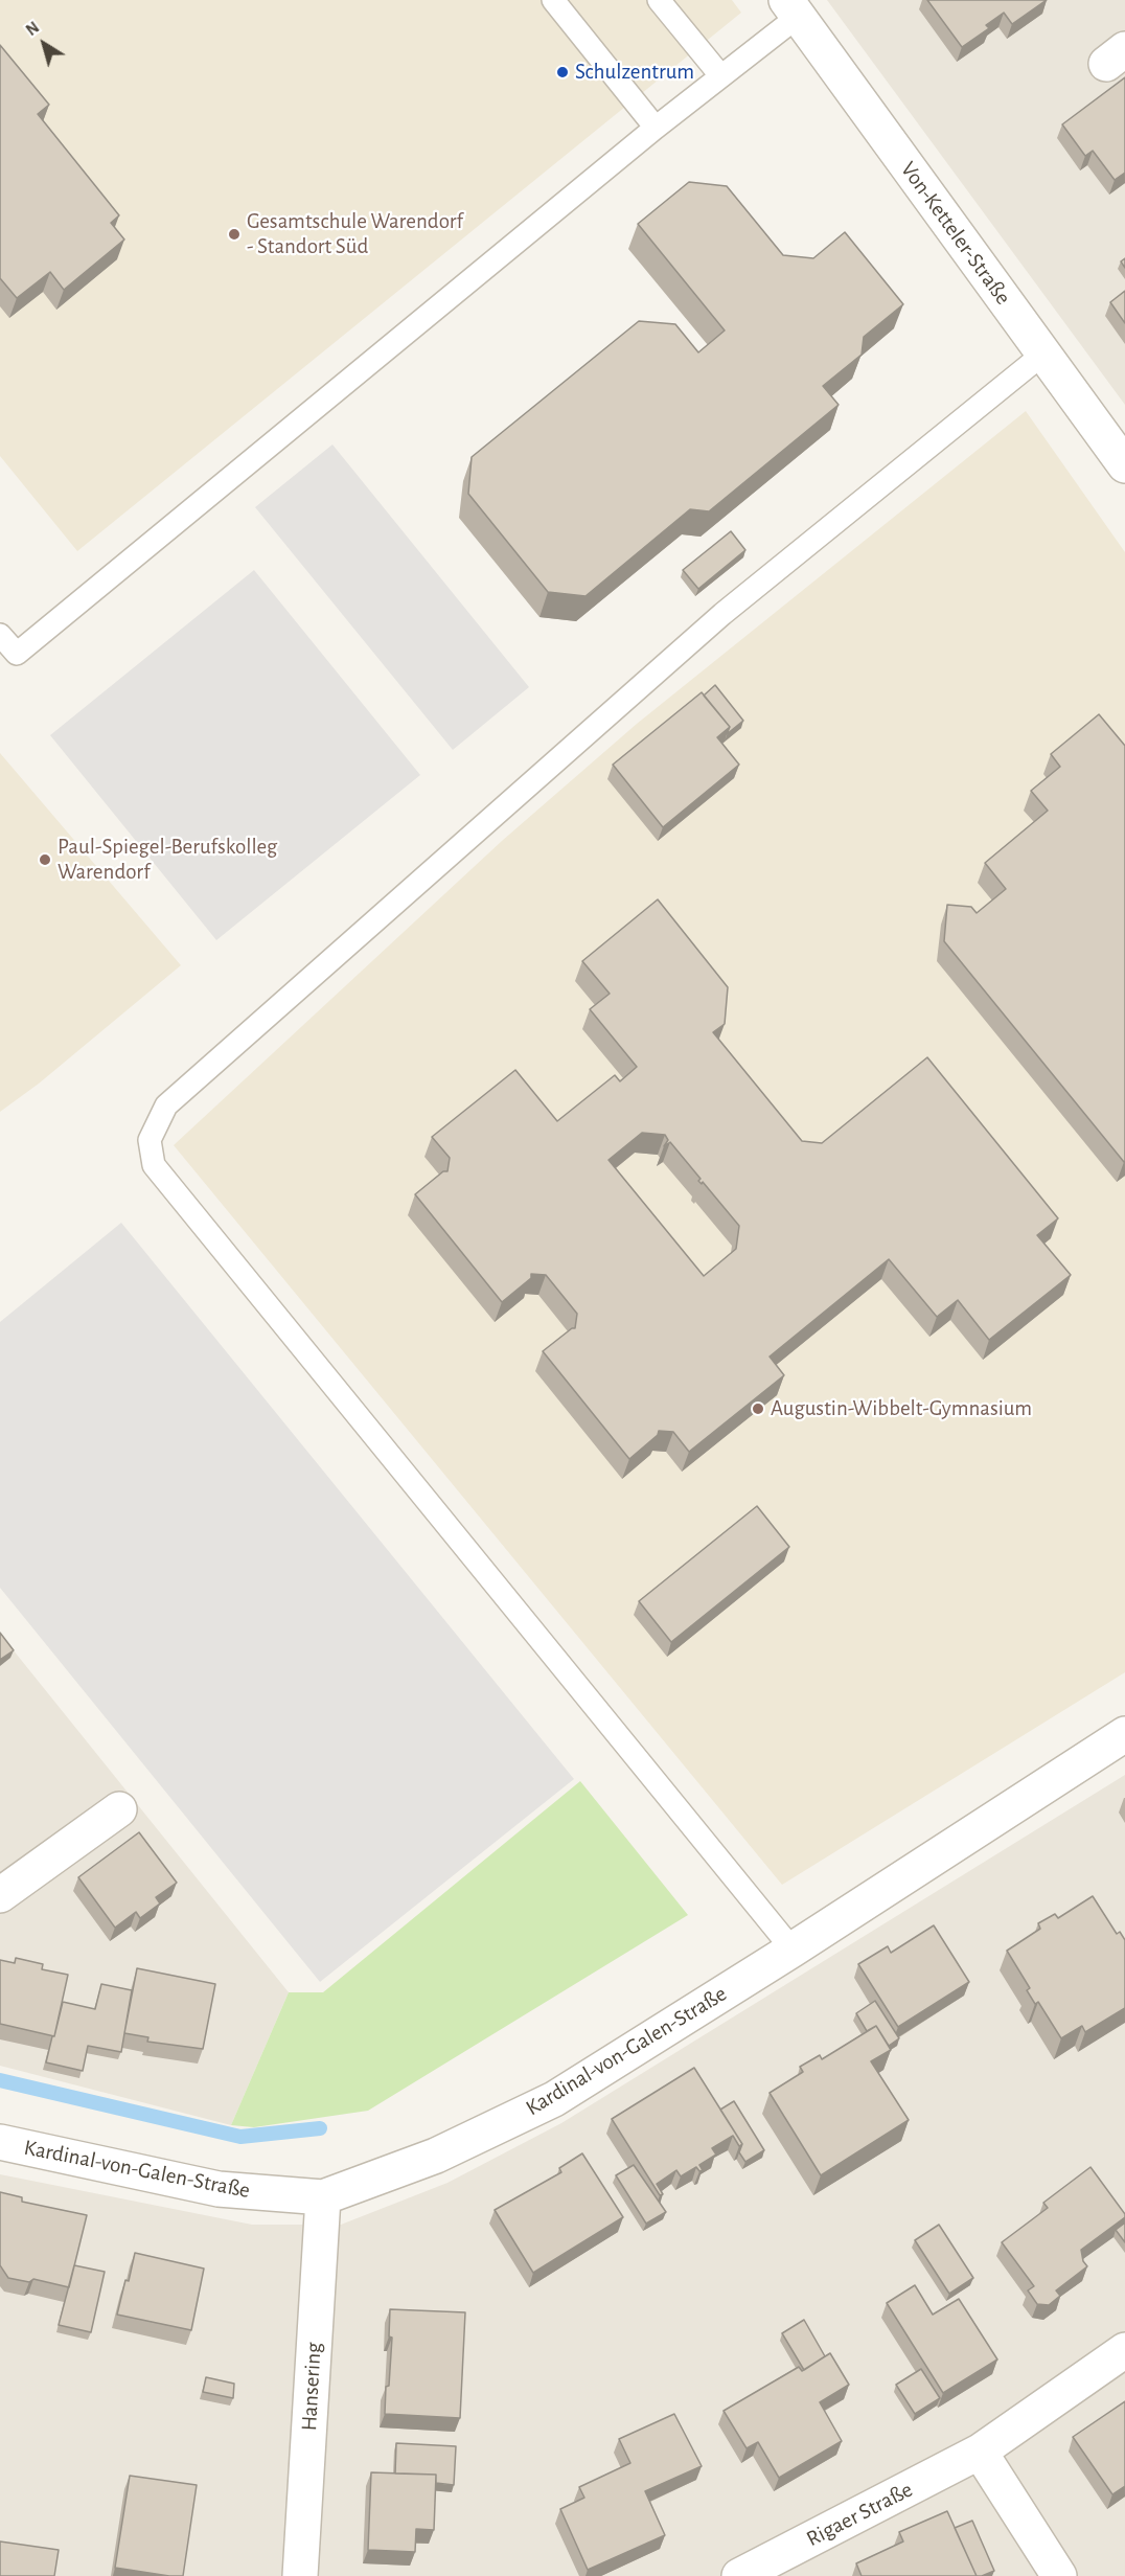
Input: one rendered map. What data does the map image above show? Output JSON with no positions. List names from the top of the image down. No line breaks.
{"streets":{"street":["Von-Ketteler-Straße","Kardinal-von-Galen-Straße","Hansering","Rigaer Straße"]},"crossings":[["Kardinal-von-Galen-Straße","Hansering"]],"places":["Schulzentrum","Gesamtschule Warendorf - Standort Süd","Paul-Spiegel-Berufskolleg Warendorf","Augustin-Wibbelt-Gymnasium"],"north":"top left"}
